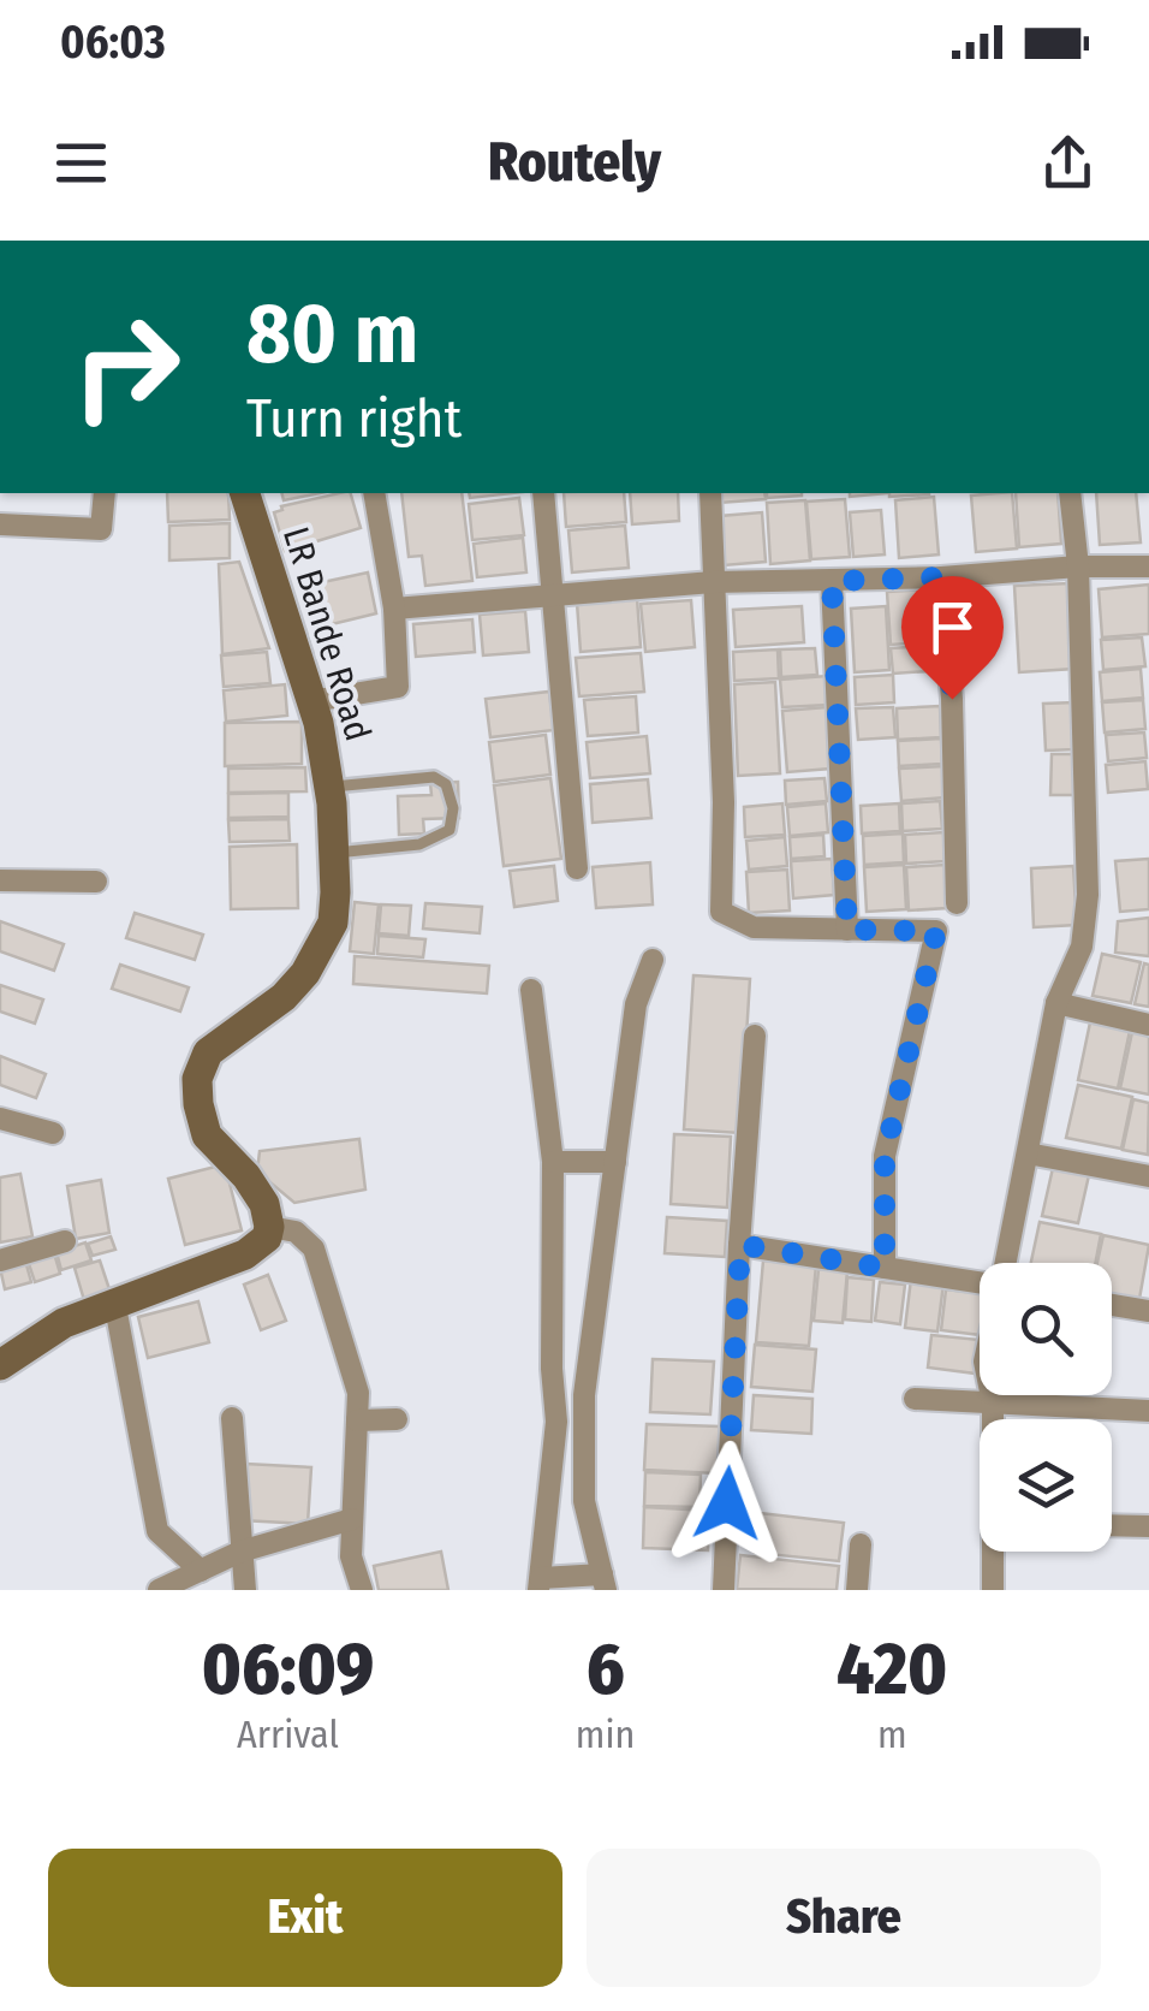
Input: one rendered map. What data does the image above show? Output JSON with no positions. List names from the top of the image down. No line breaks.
{"streets":{"street":["LR Bande Road"]},"page":{"status":"06:03","header":"Routely","turn":["80 m","Turn right"],"eta":["06:09","Arrival","6","min","420","m"],"buttons":["Exit","Share"]}}
